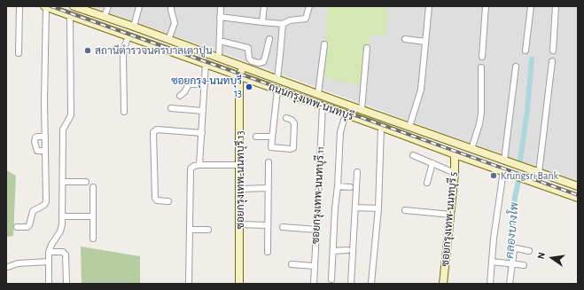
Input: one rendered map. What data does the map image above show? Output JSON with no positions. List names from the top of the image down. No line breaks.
{"streets":{"main road":["ถนนกรุงเทพ-นนทบุรี","ซอยกรุงเทพ-นนทบุรี 13","ซอยกรุงเทพ-นนทบุรี 5"],"street":["ซอยกรุงเทพ-นนทบุรี 11"]},"crossings":[["ถนนกรุงเทพ-นนทบุรี","ซอยกรุงเทพ-นนทบุรี 13"],["ถนนกรุงเทพ-นนทบุรี","ซอยกรุงเทพ-นนทบุรี 11"],["ถนนกรุงเทพ-นนทบุรี","ซอยกรุงเทพ-นนทบุรี 5"]],"water":["คลองบางโพ"],"places":["สถานีตำรวจนครบาลเตาปูน","ซอยกรุง-นนทบุรี 13","Krungsri Bank"],"north":"left"}
